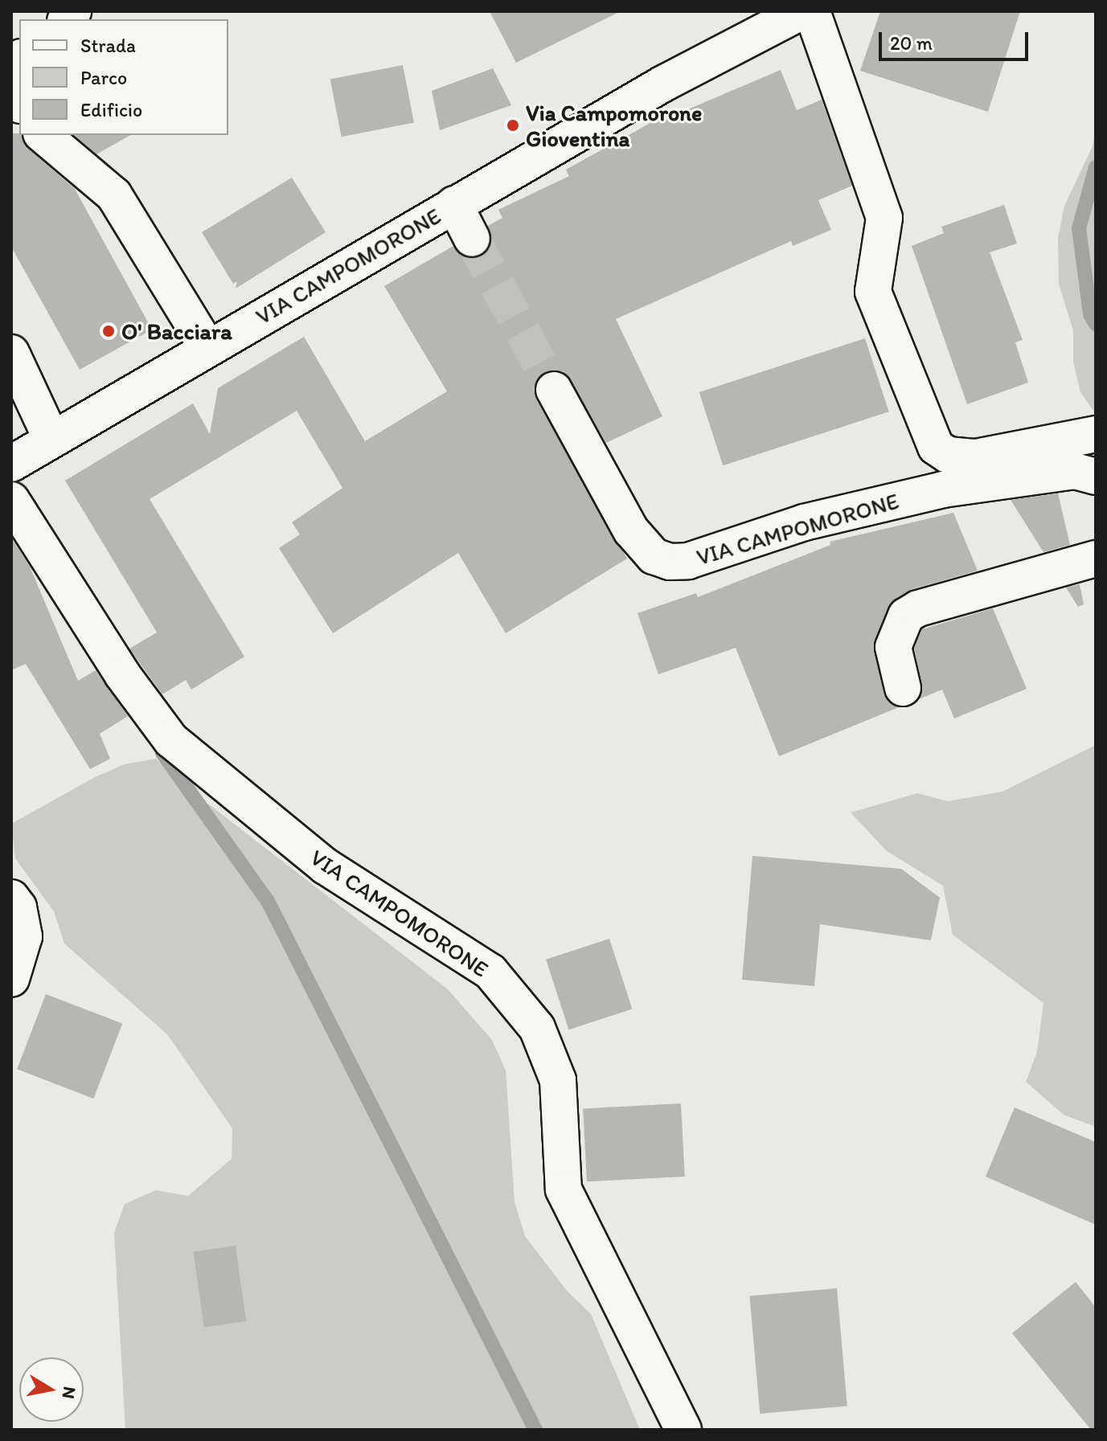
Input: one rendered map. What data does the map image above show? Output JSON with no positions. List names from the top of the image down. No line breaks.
{"streets":{"street":["VIA CAMPOMORONE"]},"places":["Via Campomorone Gioventina","O' Bacciara"],"legend":["Strada","Parco","Edificio"],"scale_bar":"20 m","north":"right"}
